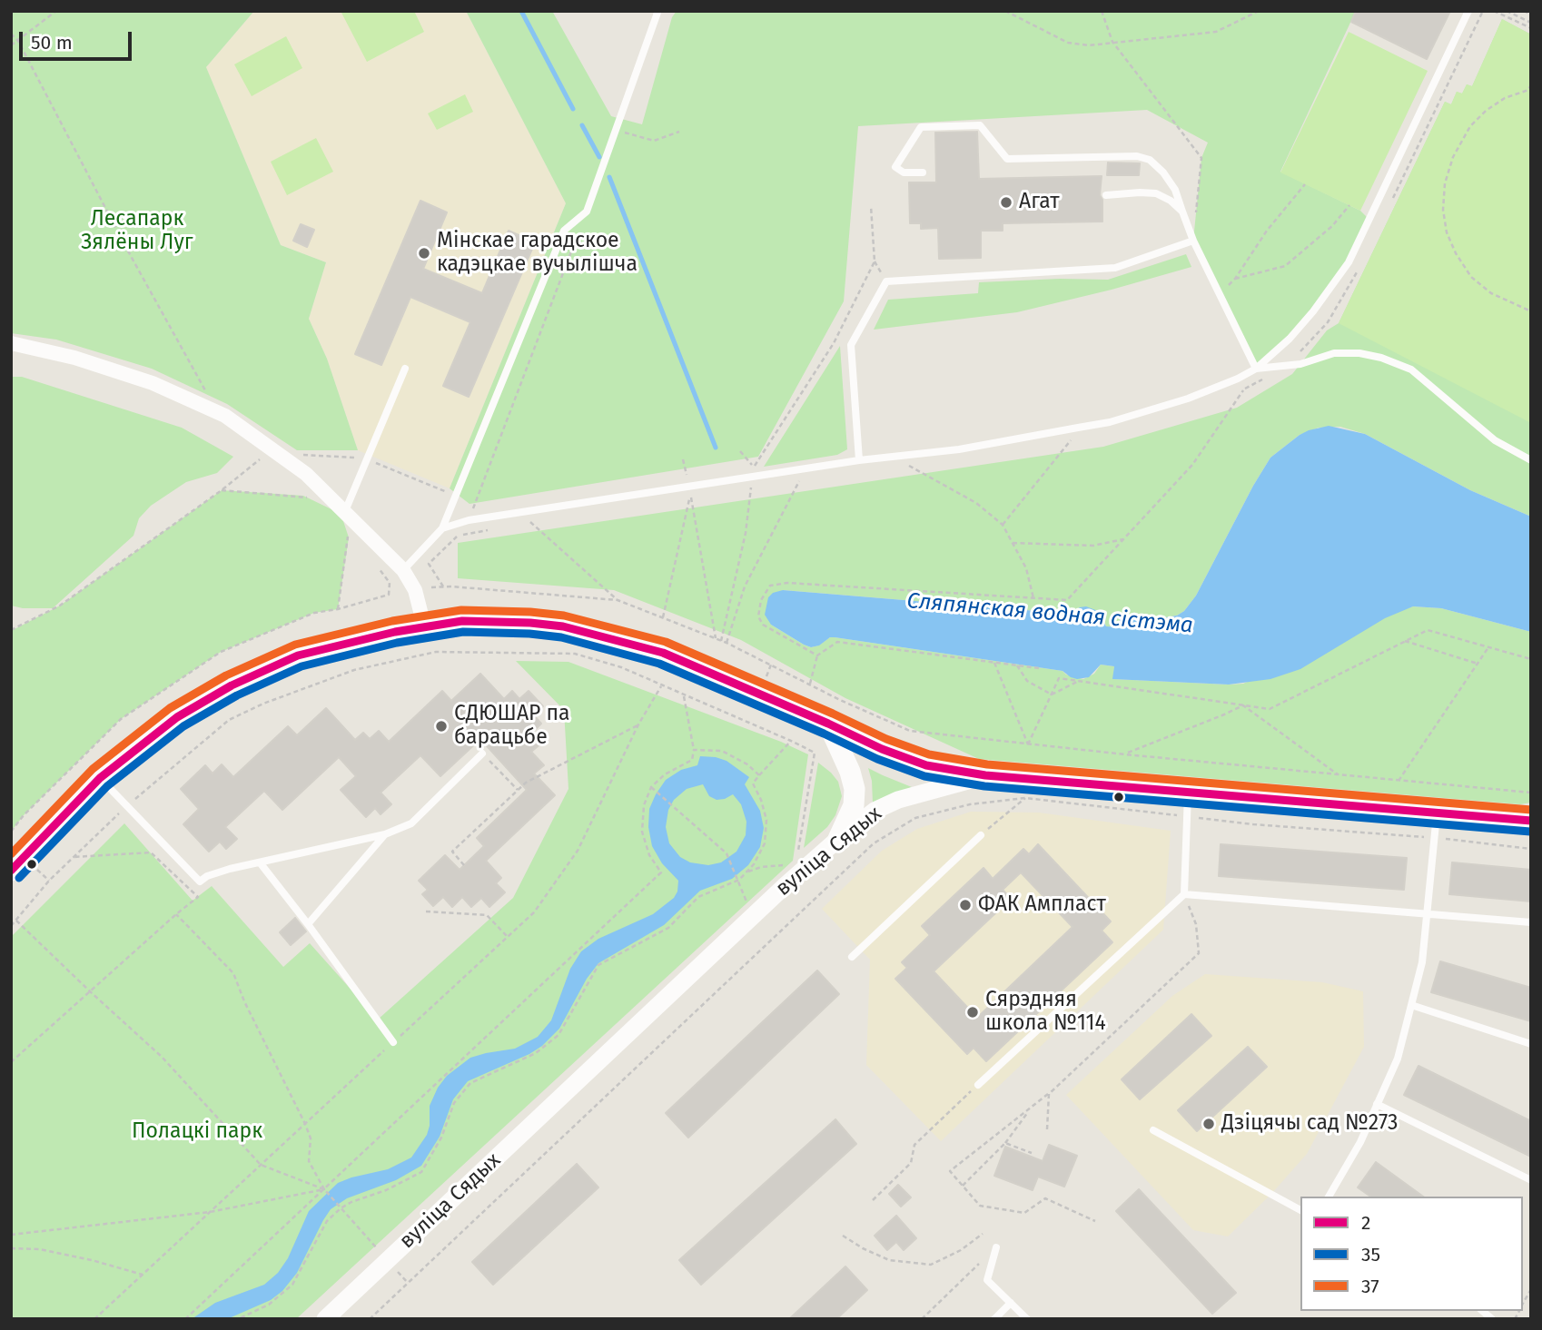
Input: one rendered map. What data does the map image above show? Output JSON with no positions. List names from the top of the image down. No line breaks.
{"streets":{"main road":["вуліца Сядых"]},"water":["Сляпянская водная сістэма"],"parks":["Лесапарк Зялёны Луг","Полацкі парк"],"places":["Агат","Мінскае гарадское кадэцкае вучылішча","СДЮШАР па барацьбе","ФАК Ампласт","Сярэдняя школа №114","Дзіцячы сад №273"],"lines":["transit line 37","transit line 2","transit line 35"],"legend":["2","35","37"],"scale_bar":"50 m"}
